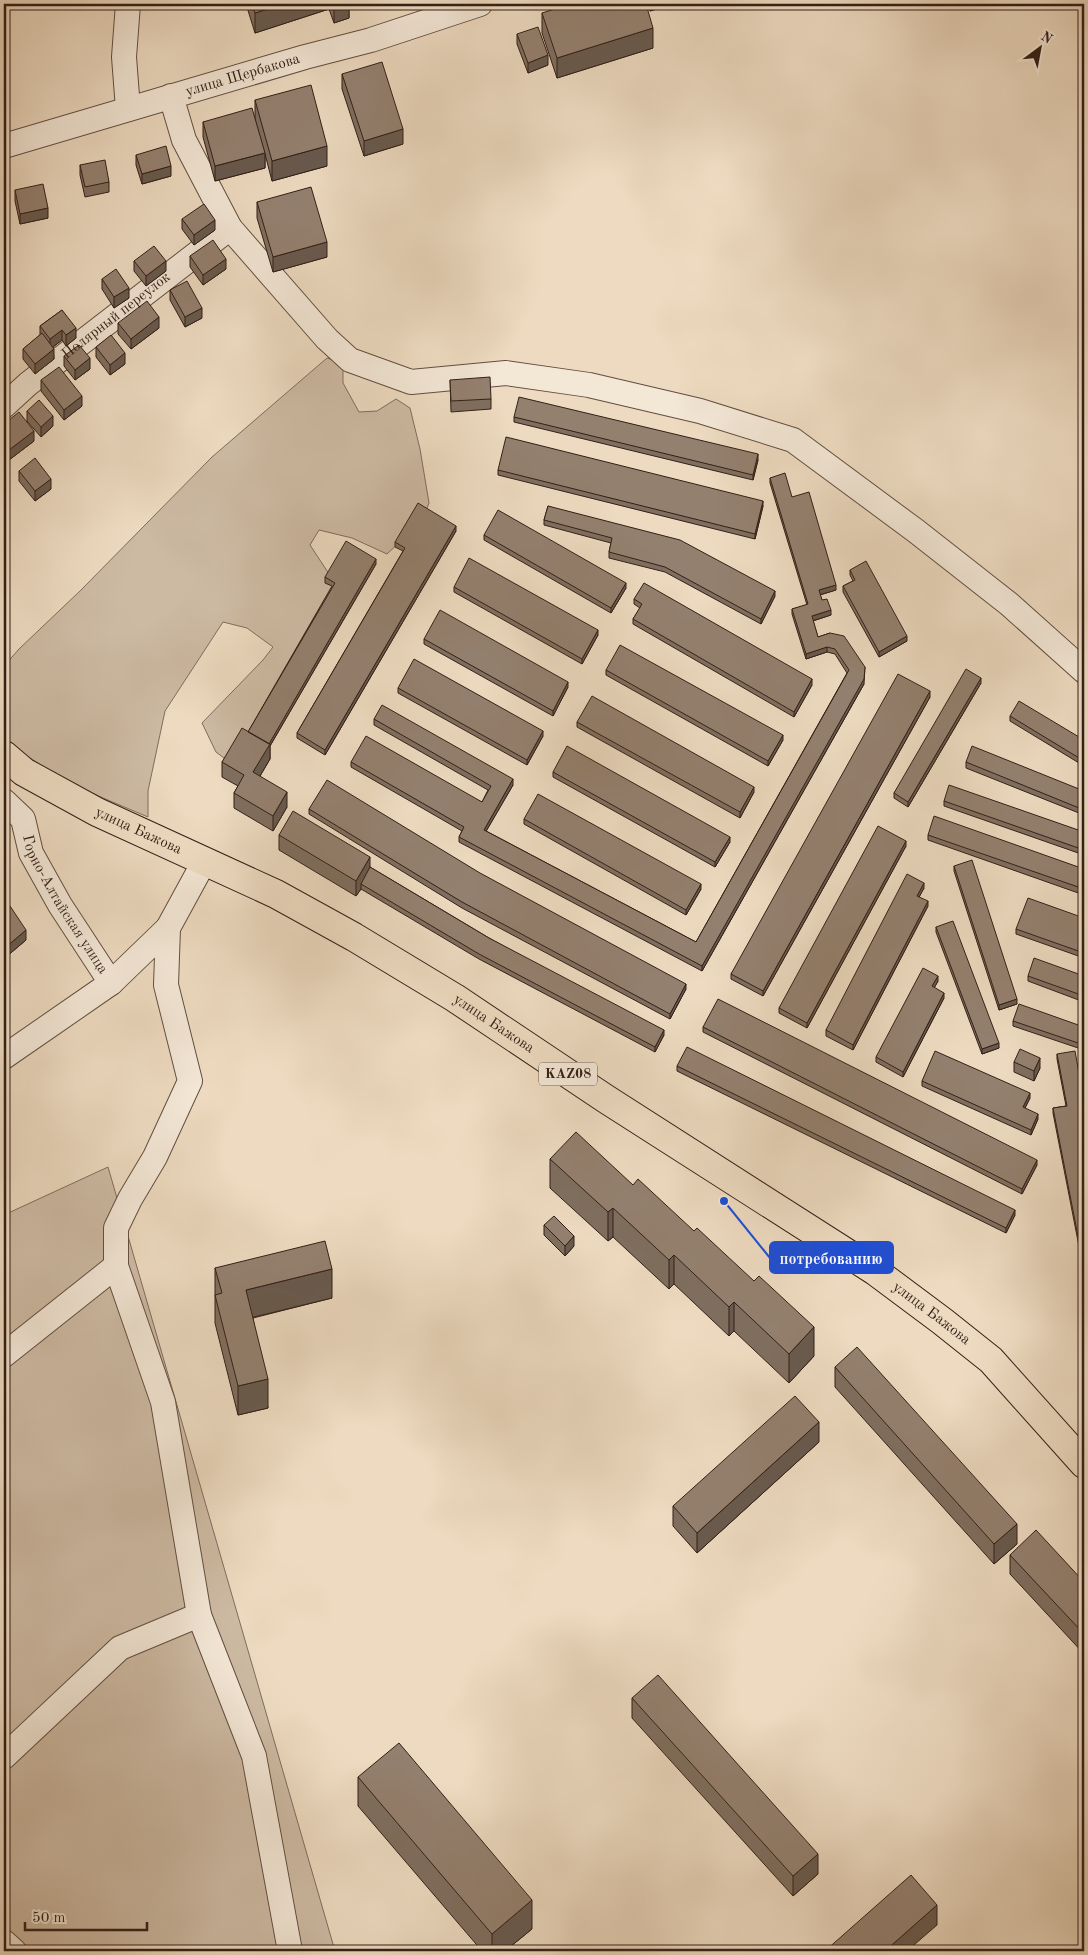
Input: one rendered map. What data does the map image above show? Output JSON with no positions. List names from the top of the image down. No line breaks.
{"streets":{"highway":["улица Бажова","KAZ08"],"street":["улица Щербакова","Полярный переулок","Горно-Алтайская улица"]},"places":["потребованию"],"scale_bar":"50 m","north":"top right"}
